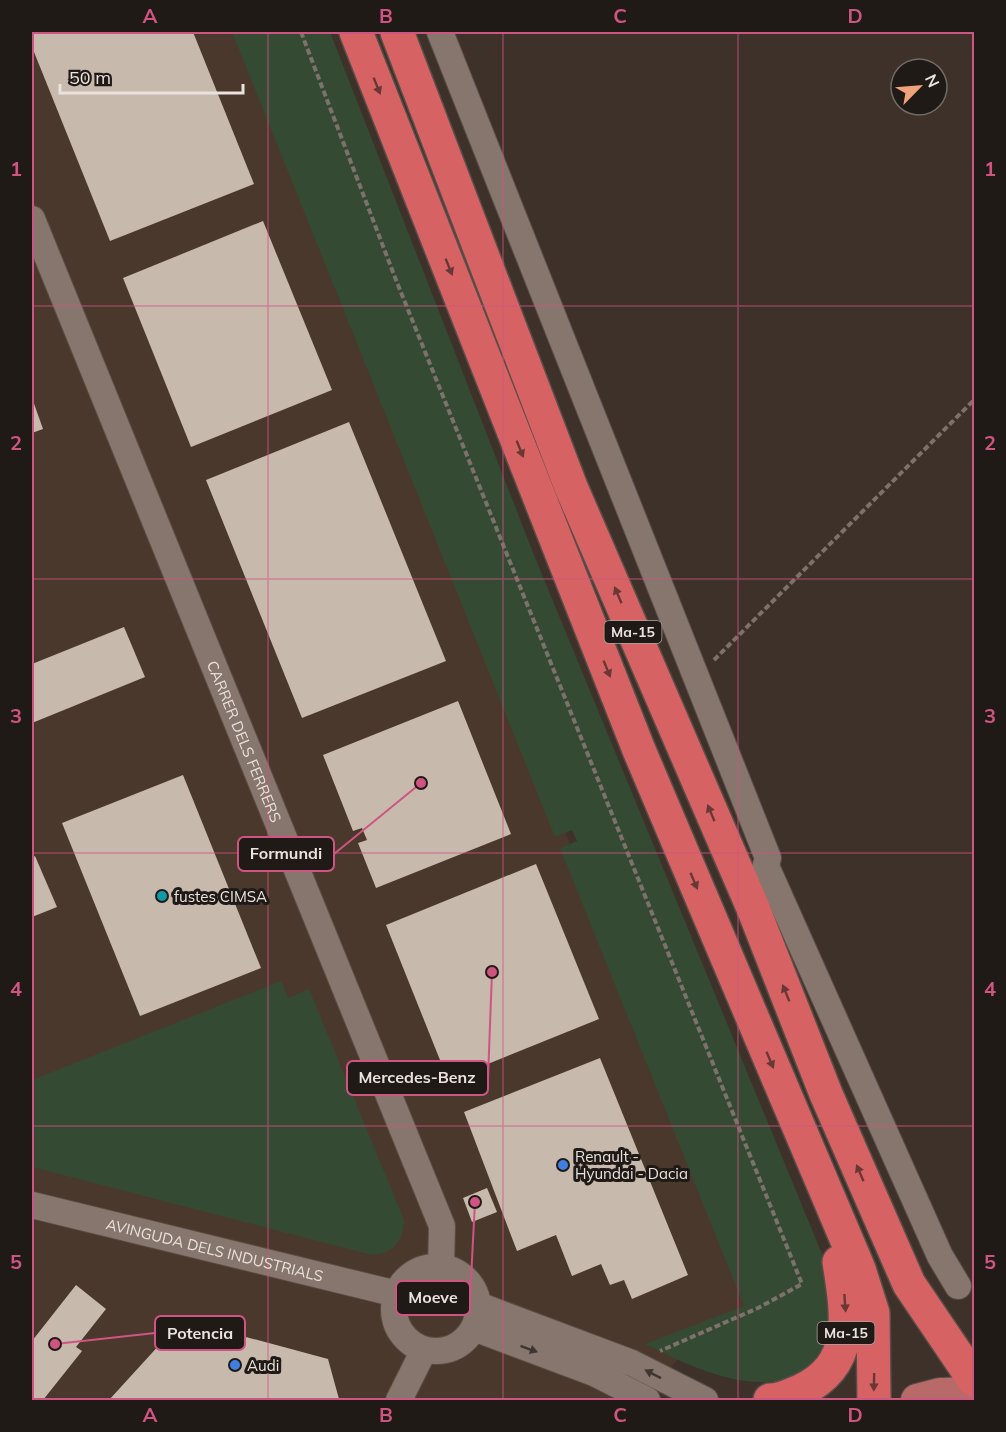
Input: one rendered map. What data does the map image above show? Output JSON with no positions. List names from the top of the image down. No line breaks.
{"streets":{"highway":["Ma-15"],"street":["CARRER DELS FERRERS","AVINGUDA DELS INDUSTRIALS"]},"crossings":[["CARRER DELS FERRERS","AVINGUDA DELS INDUSTRIALS"]],"places":["Formundi","fustes CIMSA","Mercedes-Benz","Renault - Hyundai - Dacia","Moeve","Potencia","Audi"],"scale_bar":"50 m","north":"top right","grid":{"columns":["A","B","C","D"],"rows":["1","2","3","4","5"]}}
